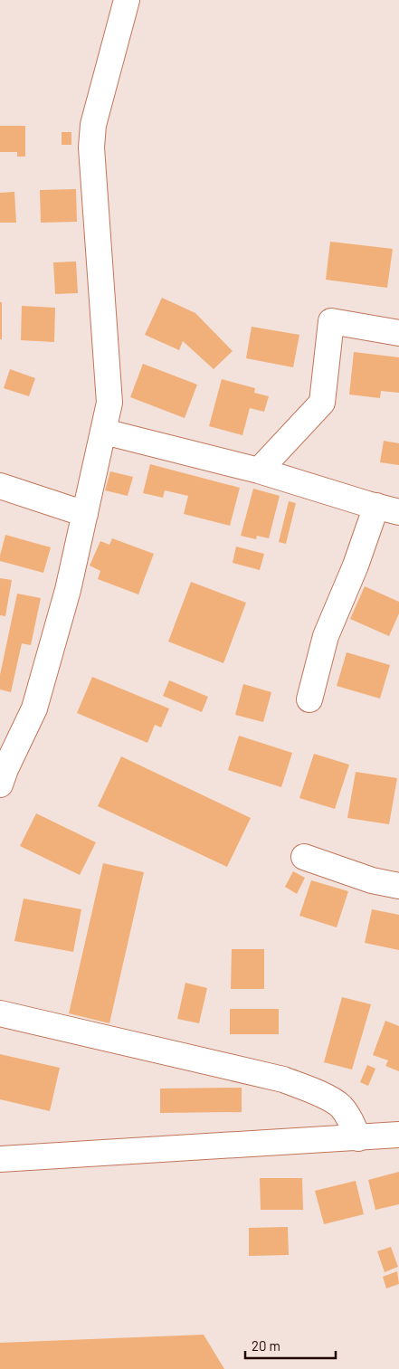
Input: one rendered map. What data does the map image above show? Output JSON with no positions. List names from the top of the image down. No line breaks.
{"scale_bar":"20 m"}
